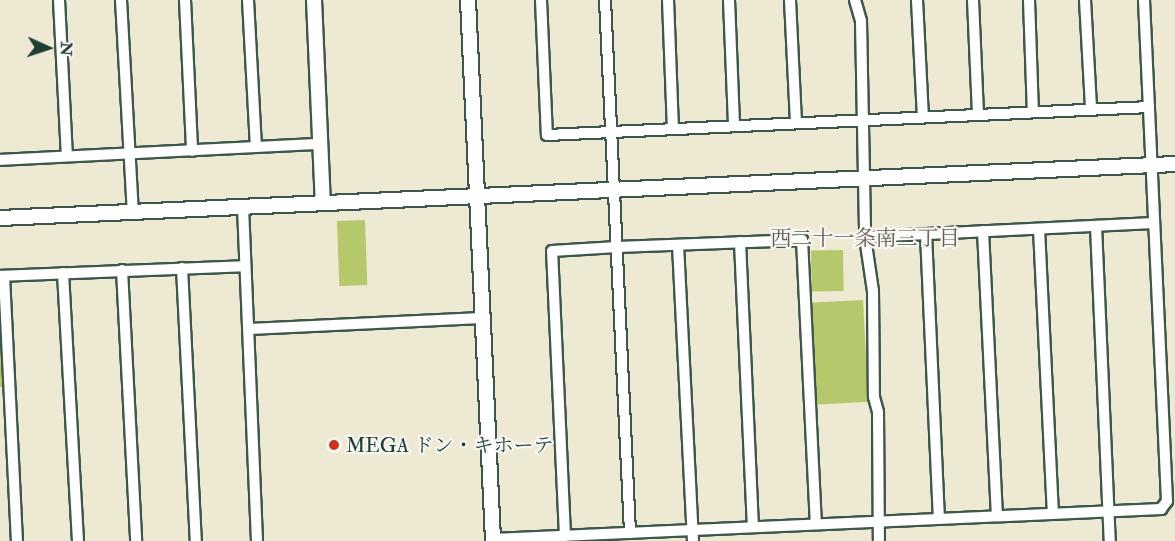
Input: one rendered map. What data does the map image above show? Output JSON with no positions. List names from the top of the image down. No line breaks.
{"districts":["西二十一条南三丁目"],"places":["MEGA ドン・キホーテ"],"north":"right"}
